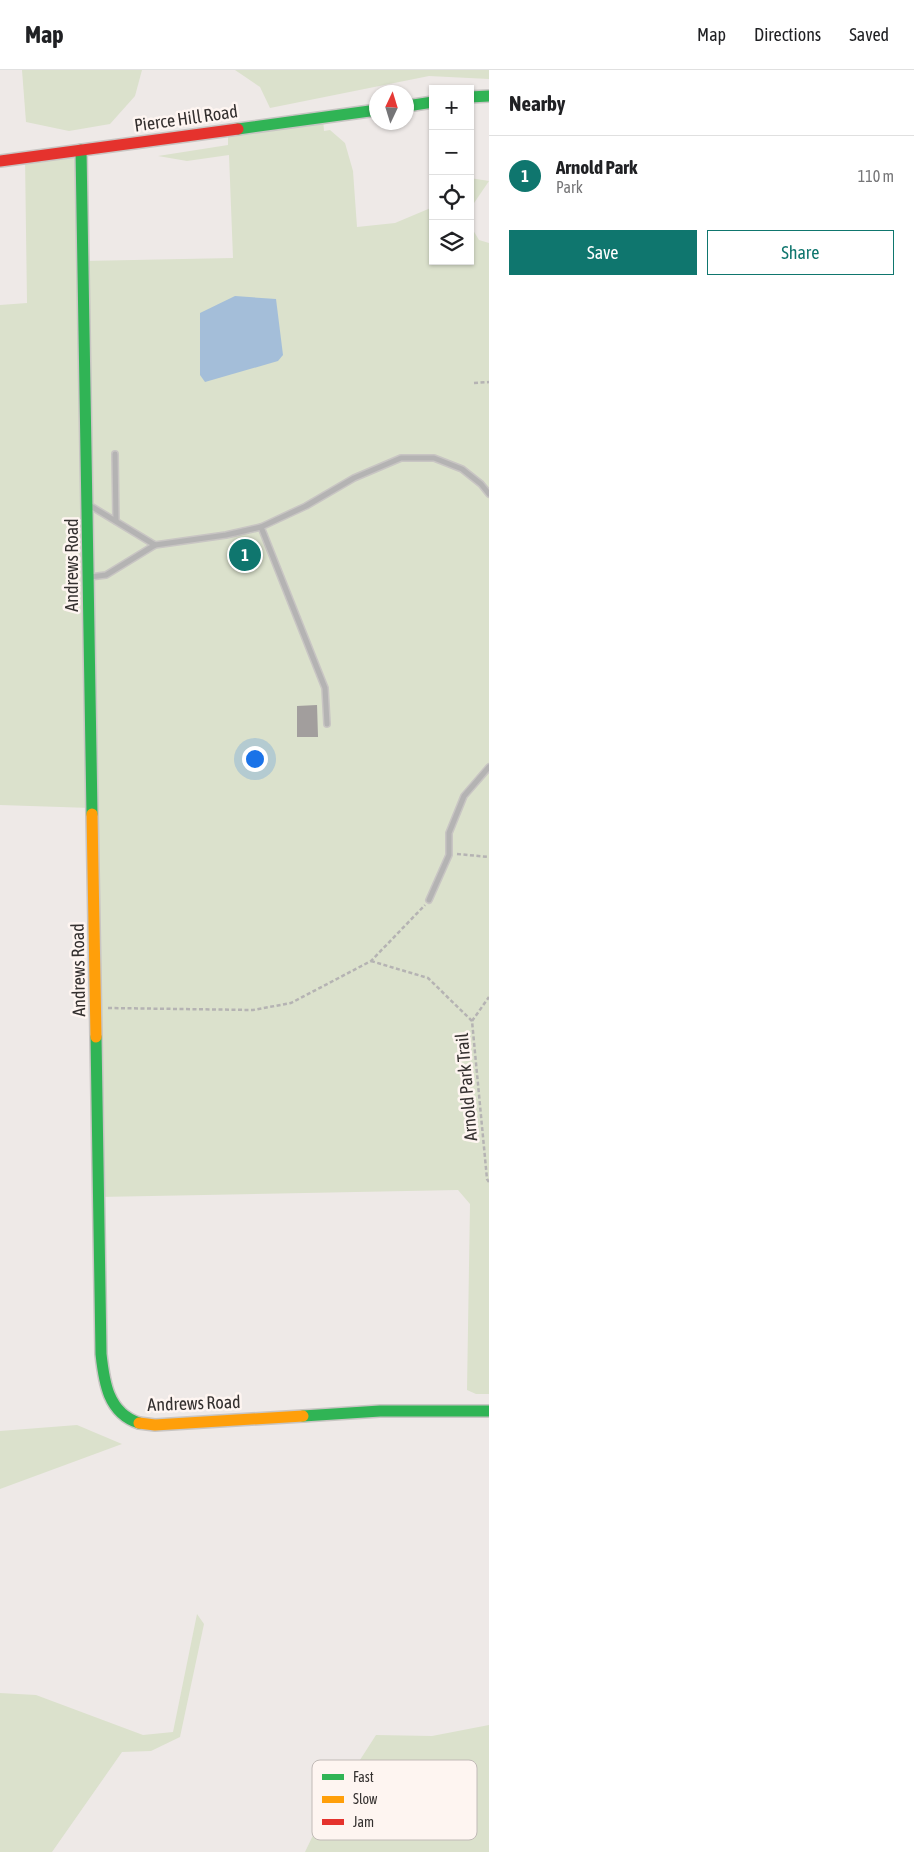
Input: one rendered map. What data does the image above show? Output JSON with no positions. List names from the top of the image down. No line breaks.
{"streets":{"street":["Pierce Hill Road","Andrews Road"],"path":["Arnold Park Trail"]},"crossings":[["Pierce Hill Road","Andrews Road"]],"legend":["Fast","Slow","Jam"],"north":"top","page":{"header":"Map","nav":["Map","Directions","Saved"],"heading":"Nearby","map_buttons":["+","−"],"list":[{"mark":"1","name":"Arnold Park","note":"Park","value":"110 m"}],"buttons":["Save","Share"],"pins":"1"}}
